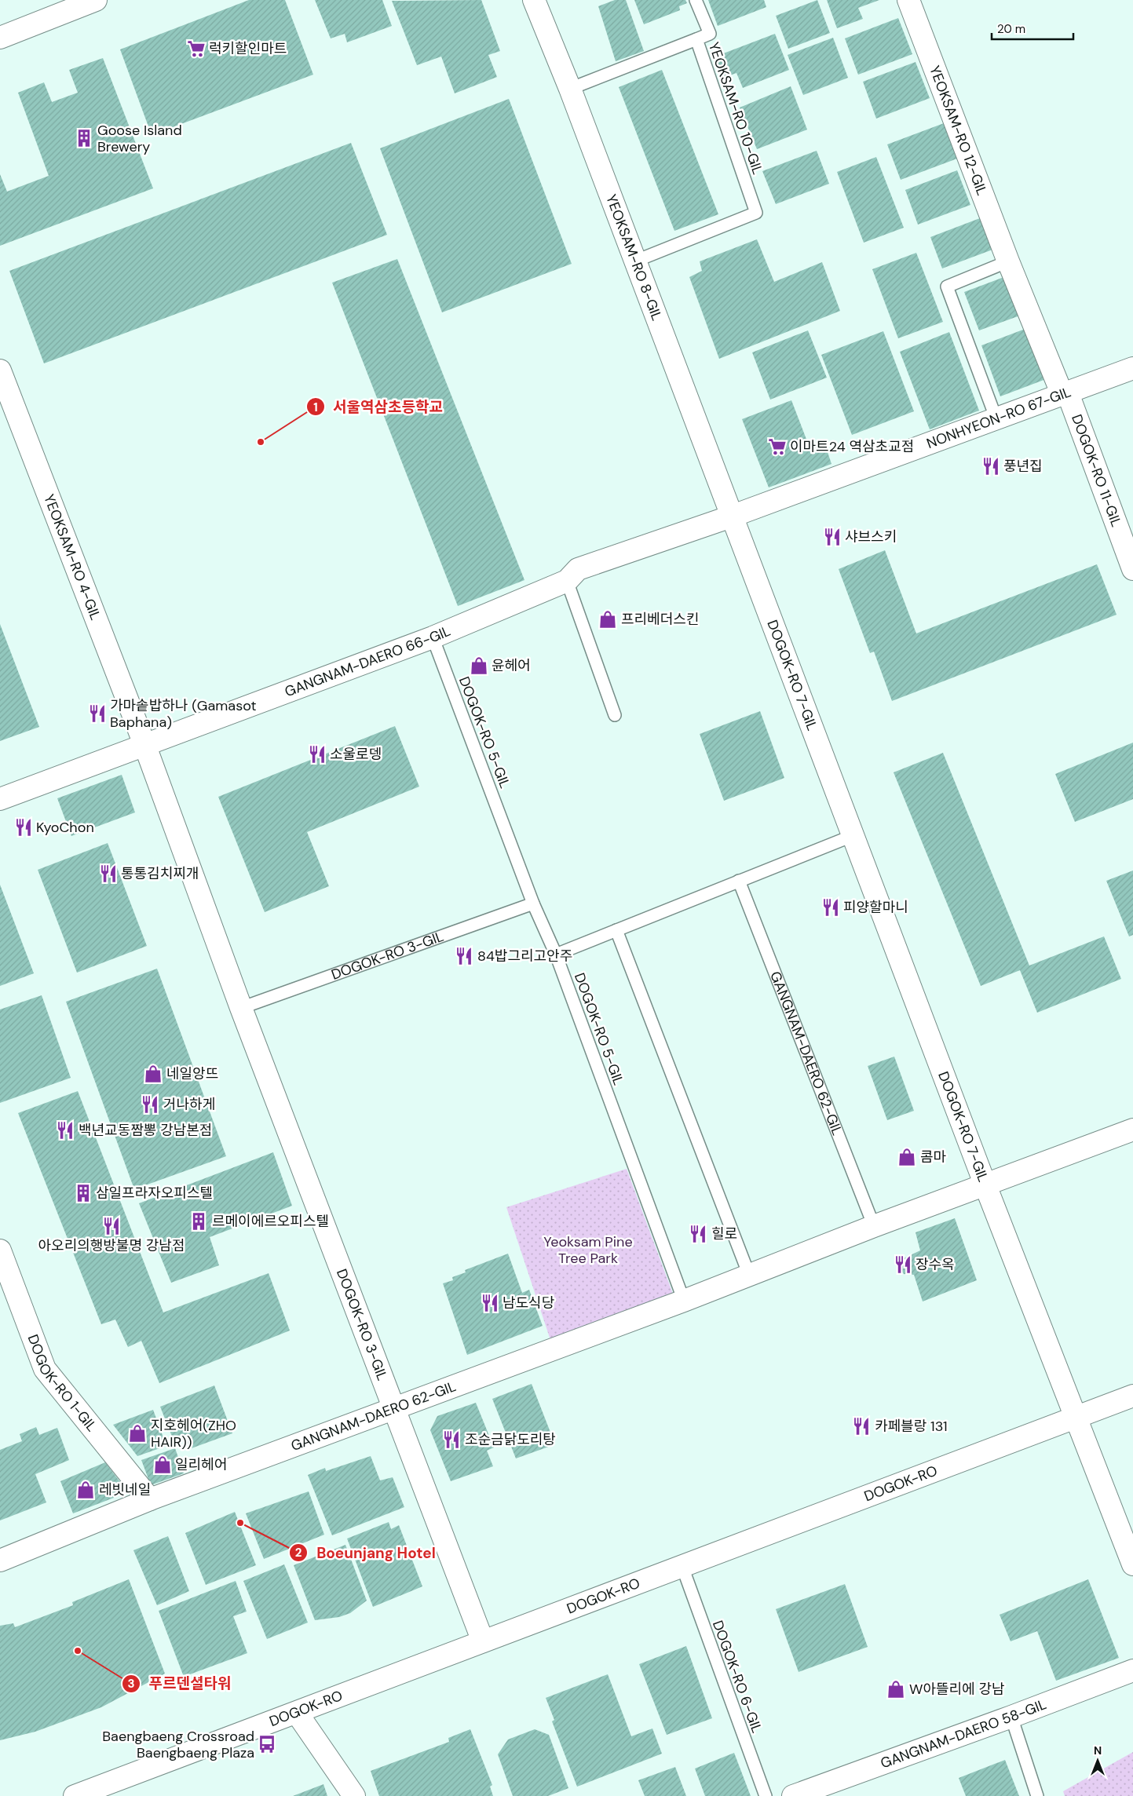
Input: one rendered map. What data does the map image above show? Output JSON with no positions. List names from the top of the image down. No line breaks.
{"streets":{"street":["YEOKSAM-RO 12-GIL","YEOKSAM-RO 8-GIL","NONHYEON-RO 67-GIL","DOGOK-RO 11-GIL","YEOKSAM-RO 4-GIL","GANGNAM-DAERO 66-GIL","DOGOK-RO 7-GIL","DOGOK-RO 3-GIL","GANGNAM-DAERO 62-GIL","DOGOK-RO 1-GIL","DOGOK-RO","GANGNAM-DAERO 58-GIL"],"lane":["YEOKSAM-RO 10-GIL","DOGOK-RO 5-GIL","DOGOK-RO 6-GIL"]},"crossings":[["YEOKSAM-RO 10-GIL","YEOKSAM-RO 8-GIL"],["YEOKSAM-RO 12-GIL","NONHYEON-RO 67-GIL"],["YEOKSAM-RO 12-GIL","DOGOK-RO 11-GIL"],["YEOKSAM-RO 8-GIL","NONHYEON-RO 67-GIL"],["YEOKSAM-RO 8-GIL","GANGNAM-DAERO 66-GIL"],["YEOKSAM-RO 8-GIL","DOGOK-RO 7-GIL"],["NONHYEON-RO 67-GIL","DOGOK-RO 11-GIL"],["NONHYEON-RO 67-GIL","GANGNAM-DAERO 66-GIL"],["NONHYEON-RO 67-GIL","DOGOK-RO 7-GIL"],["YEOKSAM-RO 4-GIL","GANGNAM-DAERO 66-GIL"],["YEOKSAM-RO 4-GIL","DOGOK-RO 3-GIL"],["GANGNAM-DAERO 66-GIL","DOGOK-RO 7-GIL"],["GANGNAM-DAERO 66-GIL","DOGOK-RO 5-GIL"],["GANGNAM-DAERO 66-GIL","DOGOK-RO 3-GIL"],["DOGOK-RO 7-GIL","GANGNAM-DAERO 62-GIL"],["DOGOK-RO 7-GIL","DOGOK-RO"],["DOGOK-RO 5-GIL","DOGOK-RO 3-GIL"],["DOGOK-RO 5-GIL","GANGNAM-DAERO 62-GIL"],["DOGOK-RO 3-GIL","GANGNAM-DAERO 62-GIL"],["DOGOK-RO 3-GIL","DOGOK-RO"],["GANGNAM-DAERO 62-GIL","DOGOK-RO 1-GIL"],["DOGOK-RO","DOGOK-RO 6-GIL"]],"parks":["Yeoksam Pine Tree Park"],"places":{"supermarket":["럭키할인마트","이마트24 역삼초교점"],"building":["Goose Island Brewery","삼일프라자오피스텔","르메이에르오피스텔"],"other":["서울역삼초등학교","Boeunjang Hotel","푸르덴셜타워"],"restaurant":["풍년집","샤브스키","가마솥밥하나 (Gamasot Baphana)","소울로뎅","KyoChon","통통김치찌개","피양할마니","84밥그리고안주","거나하게","백년교동짬뽕 강남본점","아오리의행방불명 강남점","힐로","장수옥","남도식당","카페블랑 131","조순금닭도리탕"],"shop":["프리베더스킨","윤헤어","네일앙뜨","콤마","지호헤어(ZHO HAIR))","일리헤어","레빗네일","W아뜰리에 강남"],"bus stop":["Baengbaeng Crossroad Baengbaeng Plaza"]},"scale_bar":"20 m","north":"top"}
